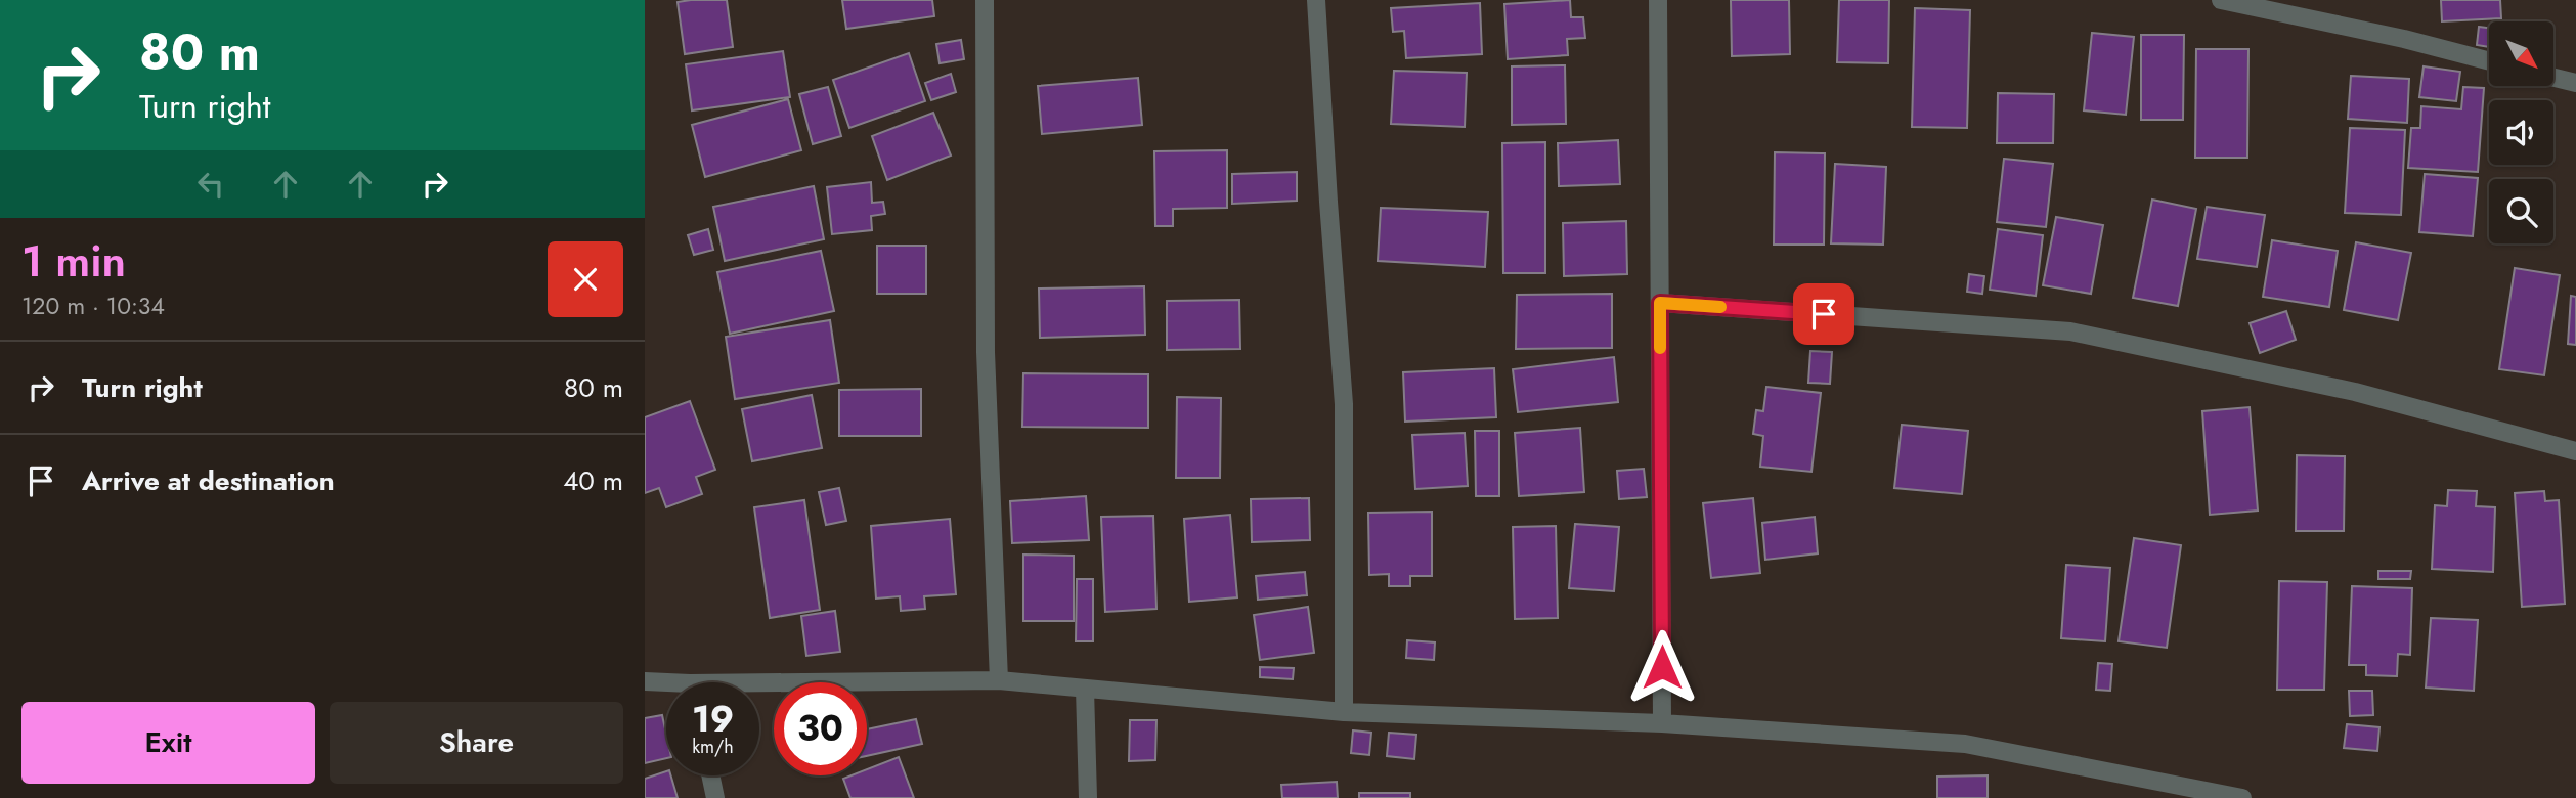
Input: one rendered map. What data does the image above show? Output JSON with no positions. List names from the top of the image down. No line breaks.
{"north":"bottom right","page":{"turn":["80 m","Turn right"],"heading":["1 min","120 m · 10:34"],"list":[{"name":"Turn right","value":"80 m"},{"name":"Arrive at destination","value":"40 m"}],"speed":"19 km/h","limit":"30","buttons":["Exit","Share"]}}
